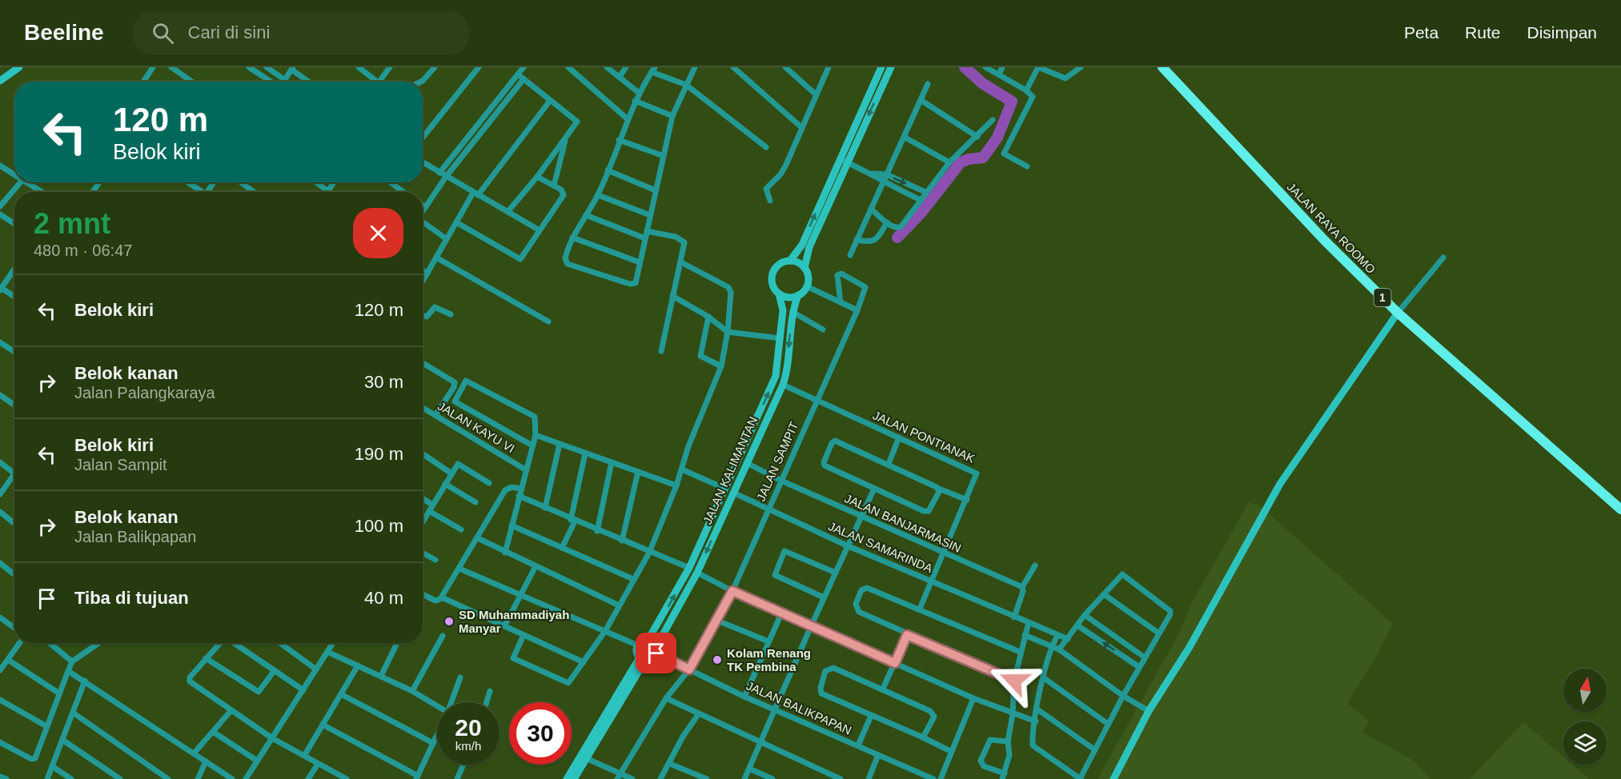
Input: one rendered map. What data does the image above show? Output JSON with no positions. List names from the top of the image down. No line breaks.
{"streets":{"highway":["JALAN RAYA ROOMO","1"],"main road":["JALAN KALIMANTAN"],"street":["JALAN KAYU VI","JALAN PONTIANAK","JALAN SAMPIT","JALAN BANJARMASIN","JALAN SAMARINDA","JALAN BALIKPAPAN"]},"crossings":[["JALAN PONTIANAK","JALAN SAMPIT"],["JALAN PONTIANAK","JALAN KALIMANTAN"],["JALAN PONTIANAK","JALAN BANJARMASIN"],["JALAN PONTIANAK","JALAN SAMARINDA"],["JALAN SAMPIT","JALAN BANJARMASIN"],["JALAN SAMPIT","JALAN SAMARINDA"],["JALAN SAMPIT","JALAN BALIKPAPAN"],["JALAN KALIMANTAN","JALAN BANJARMASIN"],["JALAN KALIMANTAN","JALAN SAMARINDA"],["JALAN KALIMANTAN","JALAN BALIKPAPAN"]],"places":["SD Muhammadiyah Manyar","Kolam Renang TK Pembina"],"north":"top","page":{"header":"Beeline","search":"Cari di sini","nav":["Peta","Rute","Disimpan"],"turn":["120 m","Belok kiri"],"heading":["2 mnt","480 m · 06:47"],"list":[{"name":"Belok kiri","value":"120 m"},{"name":"Belok kanan","note":"Jalan Palangkaraya","value":"30 m"},{"name":"Belok kiri","note":"Jalan Sampit","value":"190 m"},{"name":"Belok kanan","note":"Jalan Balikpapan","value":"100 m"},{"name":"Tiba di tujuan","value":"40 m"}],"speed":"20 km/h","limit":"30"}}
